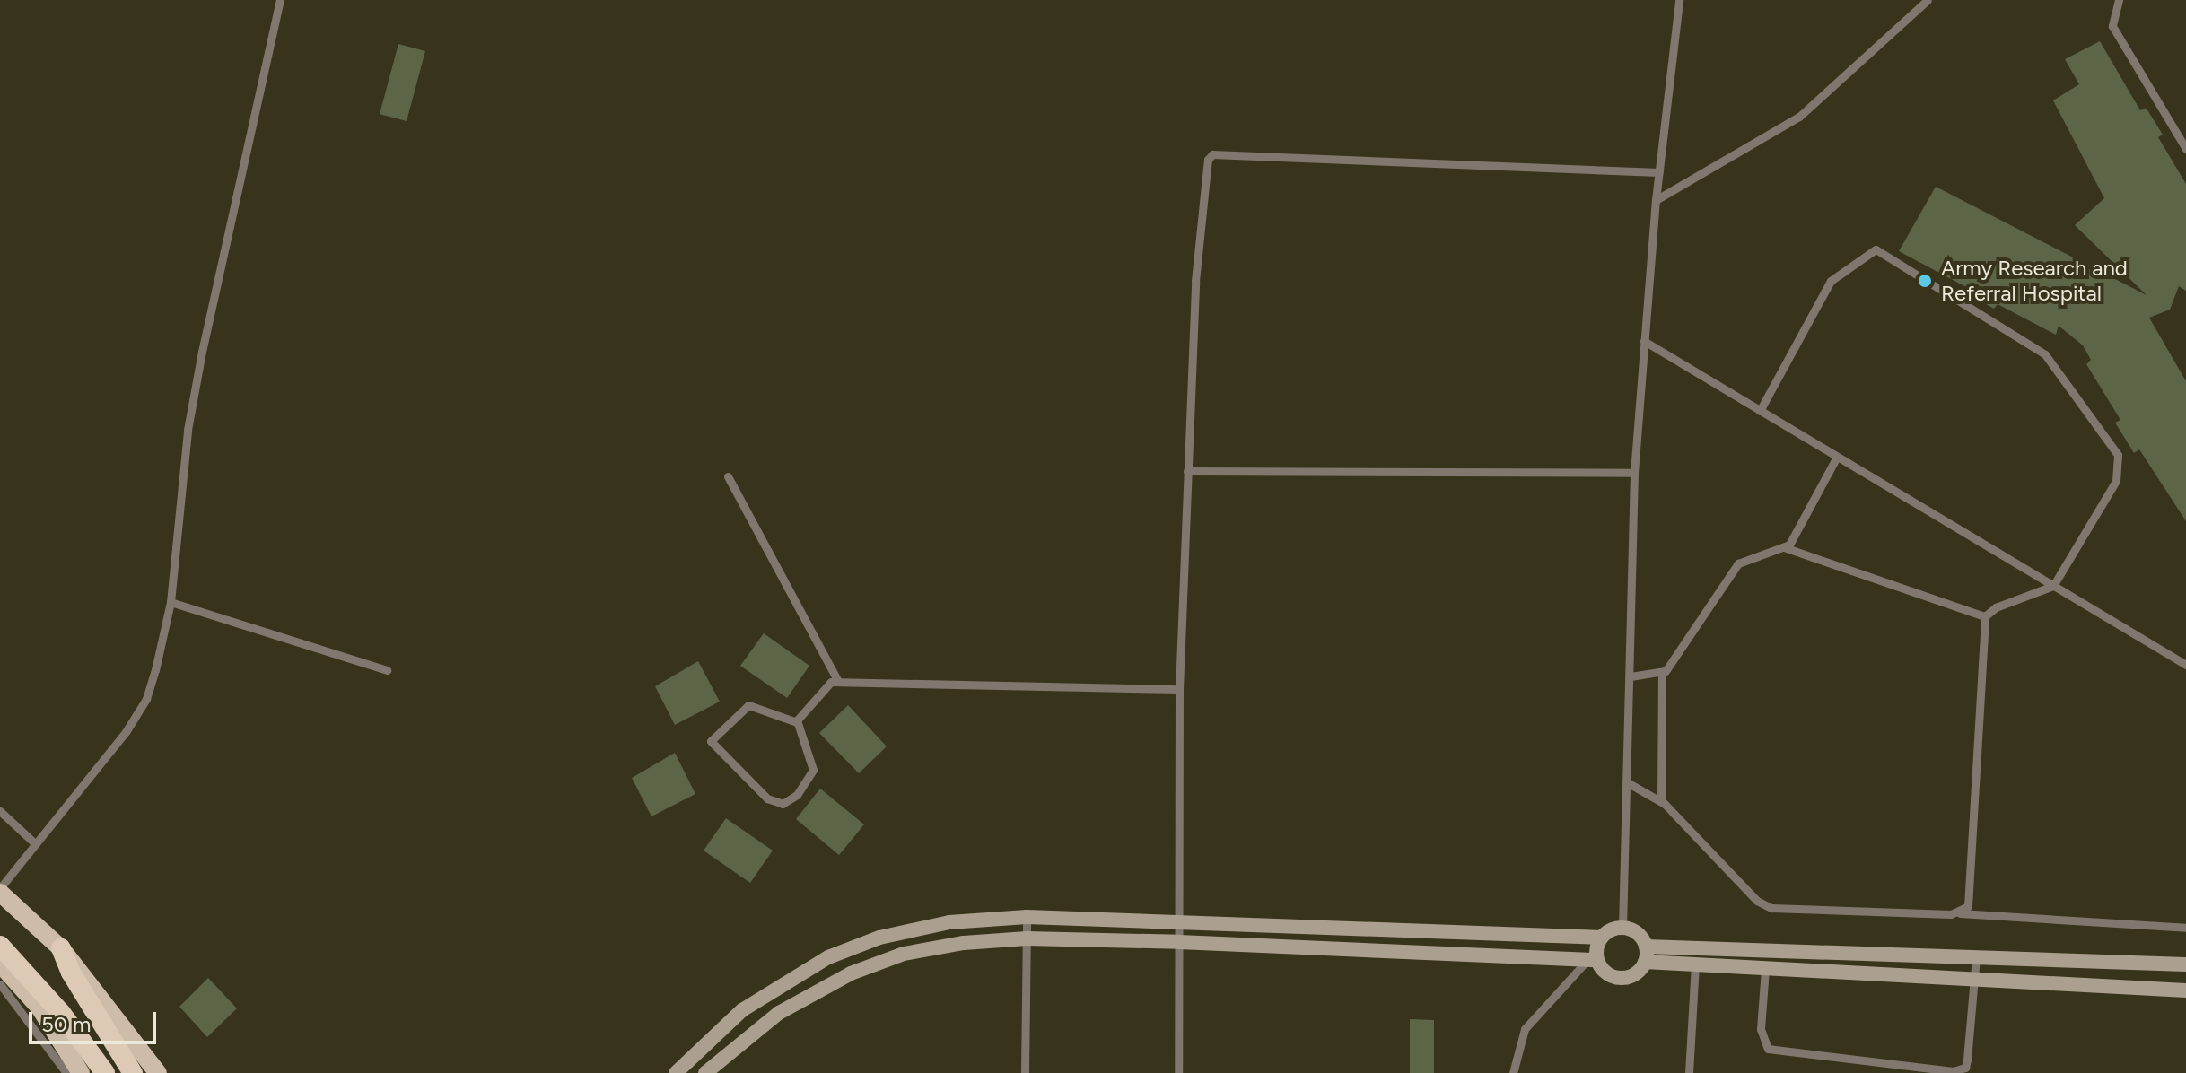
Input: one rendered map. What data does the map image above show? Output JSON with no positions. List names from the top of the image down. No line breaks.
{"places":["Army Research and Referral Hospital"],"scale_bar":"50 m"}
